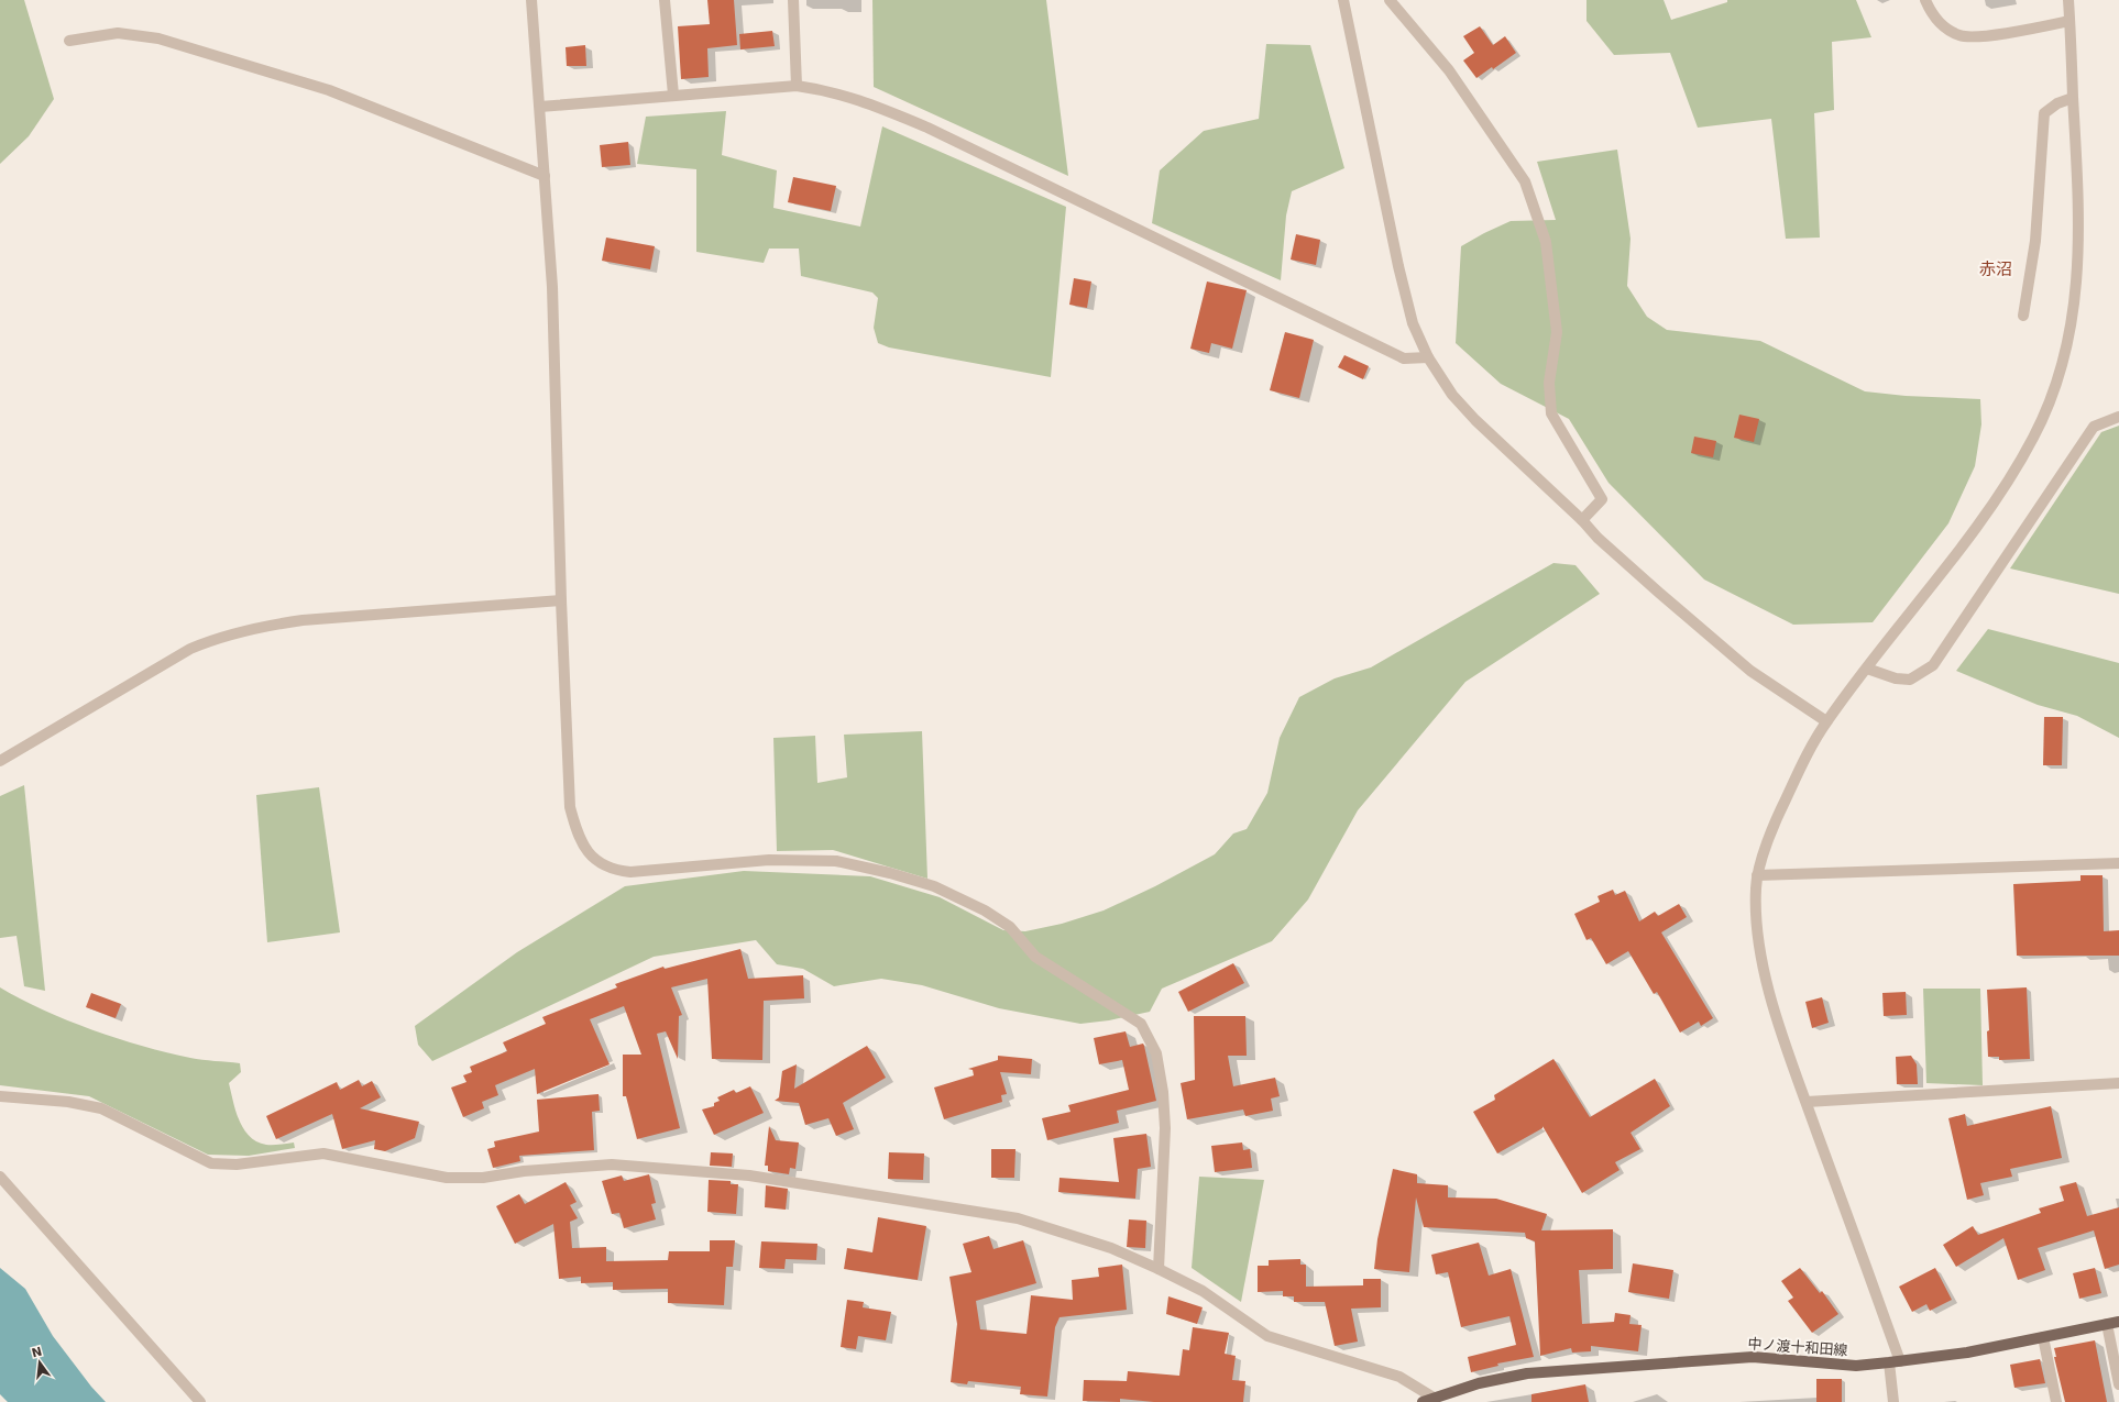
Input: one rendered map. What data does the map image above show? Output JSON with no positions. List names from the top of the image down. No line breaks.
{"streets":{"main road":["中ノ渡十和田線"]},"districts":["赤沼"],"north":"top"}
